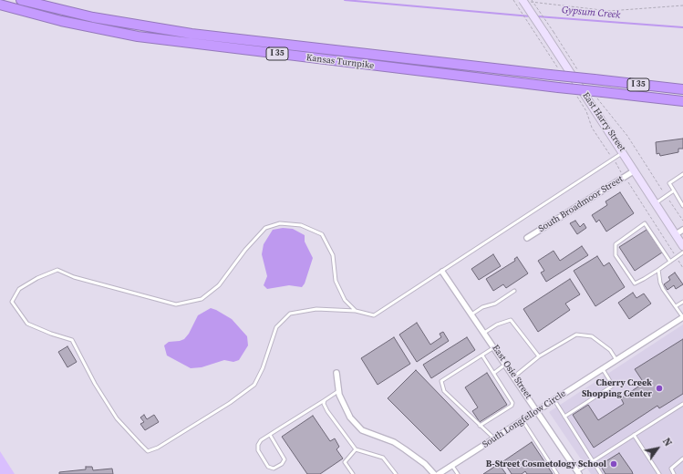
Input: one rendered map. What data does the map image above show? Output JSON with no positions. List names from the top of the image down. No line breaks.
{"streets":{"highway":["I 35","Kansas Turnpike"],"main road":["East Harry Street"],"street":["South Broadmoor Street","East Osie Street","South Longfellow Circle"]},"crossings":[["East Harry Street","South Broadmoor Street"],["East Osie Street","South Longfellow Circle"]],"water":["Gypsum Creek"],"places":["Cherry Creek Shopping Center","B-Street Cosmetology School"],"north":"top right"}
